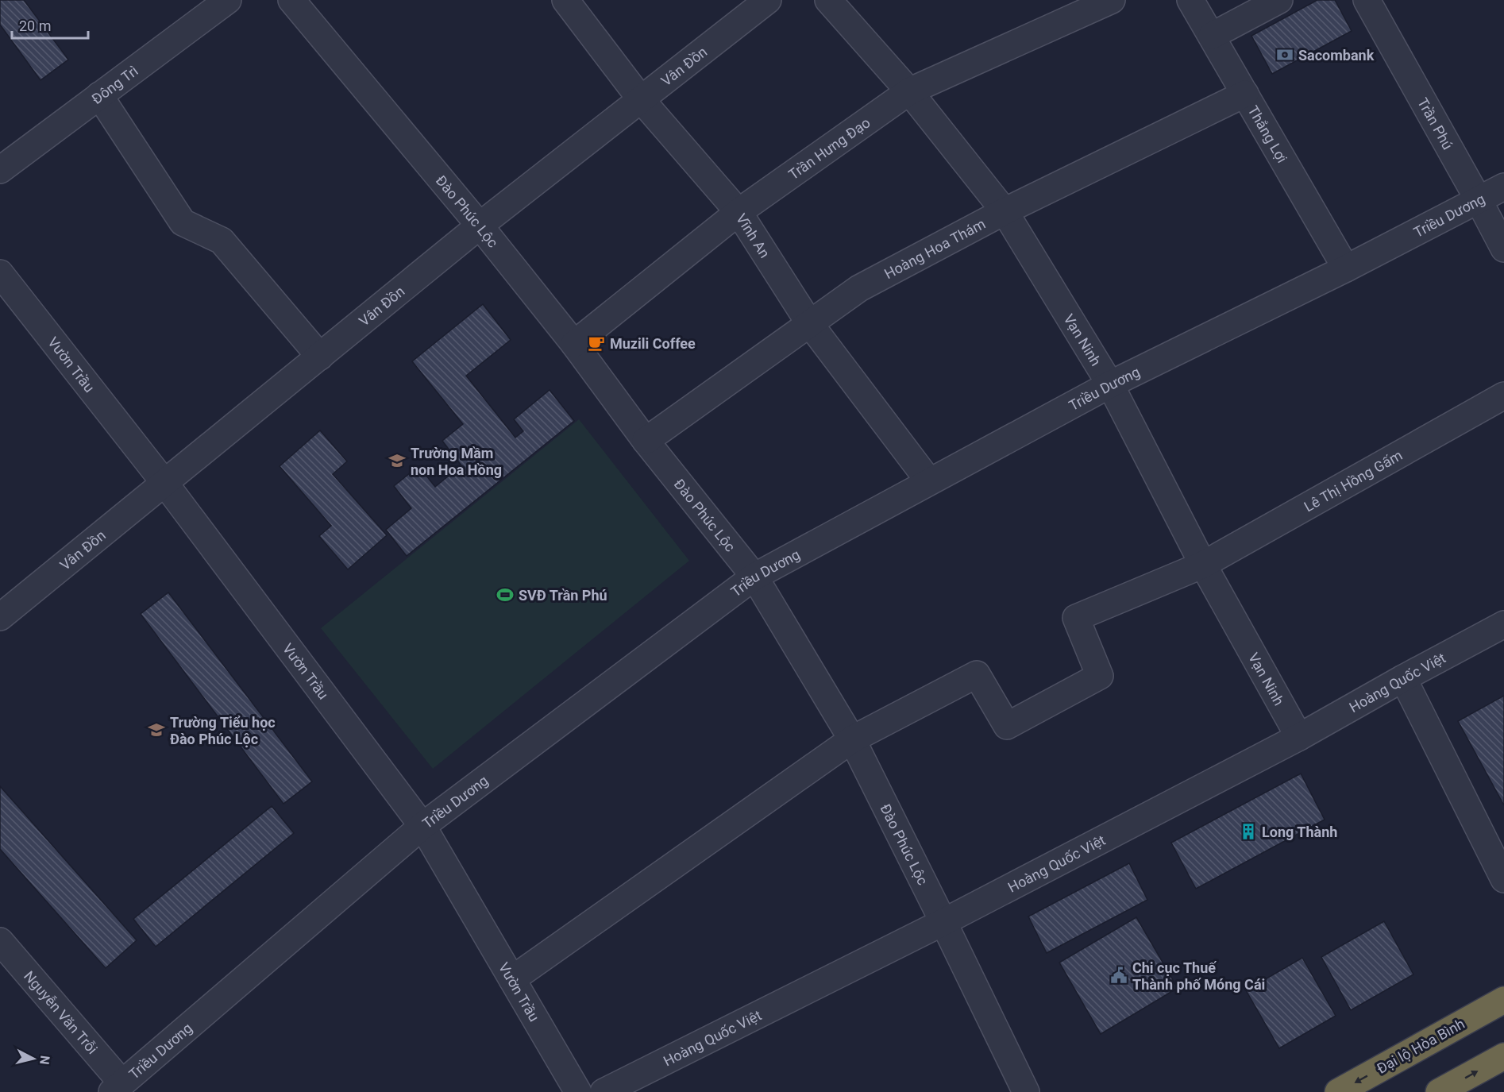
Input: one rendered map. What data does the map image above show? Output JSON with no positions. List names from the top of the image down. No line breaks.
{"streets":{"highway":["Đại lộ Hòa Bình"],"street":["Vân Đồn","Đông Trì","Trần Phú","Thắng Lợi","Trần Hưng Đạo","Đào Phúc Lộc","Triều Dương","Vĩnh An","Hoàng Hoa Thám","Vạn Ninh","Vườn Trầu","Lê Thị Hồng Gấm","Hoàng Quốc Việt","Nguyễn Văn Trỗi"]},"crossings":[["Vân Đồn","Đào Phúc Lộc"],["Vân Đồn","Vĩnh An"],["Vân Đồn","Vườn Trầu"],["Trần Phú","Triều Dương"],["Thắng Lợi","Triều Dương"],["Thắng Lợi","Hoàng Hoa Thám"],["Trần Hưng Đạo","Đào Phúc Lộc"],["Trần Hưng Đạo","Vĩnh An"],["Trần Hưng Đạo","Vạn Ninh"],["Đào Phúc Lộc","Triều Dương"],["Đào Phúc Lộc","Hoàng Hoa Thám"],["Đào Phúc Lộc","Lê Thị Hồng Gấm"],["Đào Phúc Lộc","Hoàng Quốc Việt"],["Triều Dương","Vĩnh An"],["Triều Dương","Vạn Ninh"],["Triều Dương","Vườn Trầu"],["Triều Dương","Nguyễn Văn Trỗi"],["Vĩnh An","Hoàng Hoa Thám"],["Hoàng Hoa Thám","Vạn Ninh"],["Vạn Ninh","Lê Thị Hồng Gấm"],["Vạn Ninh","Hoàng Quốc Việt"]],"places":{"bank":["Sacombank"],"cafe":["Muzili Coffee"],"school or university":["Trường Mầm non Hoa Hồng","Trường Tiểu học Đào Phúc Lộc"],"sports":["SVĐ Trần Phú"],"building":["Long Thành"],"public building":["Chi cục Thuế Thành phố Móng Cái"]},"scale_bar":"20 m","north":"right"}
